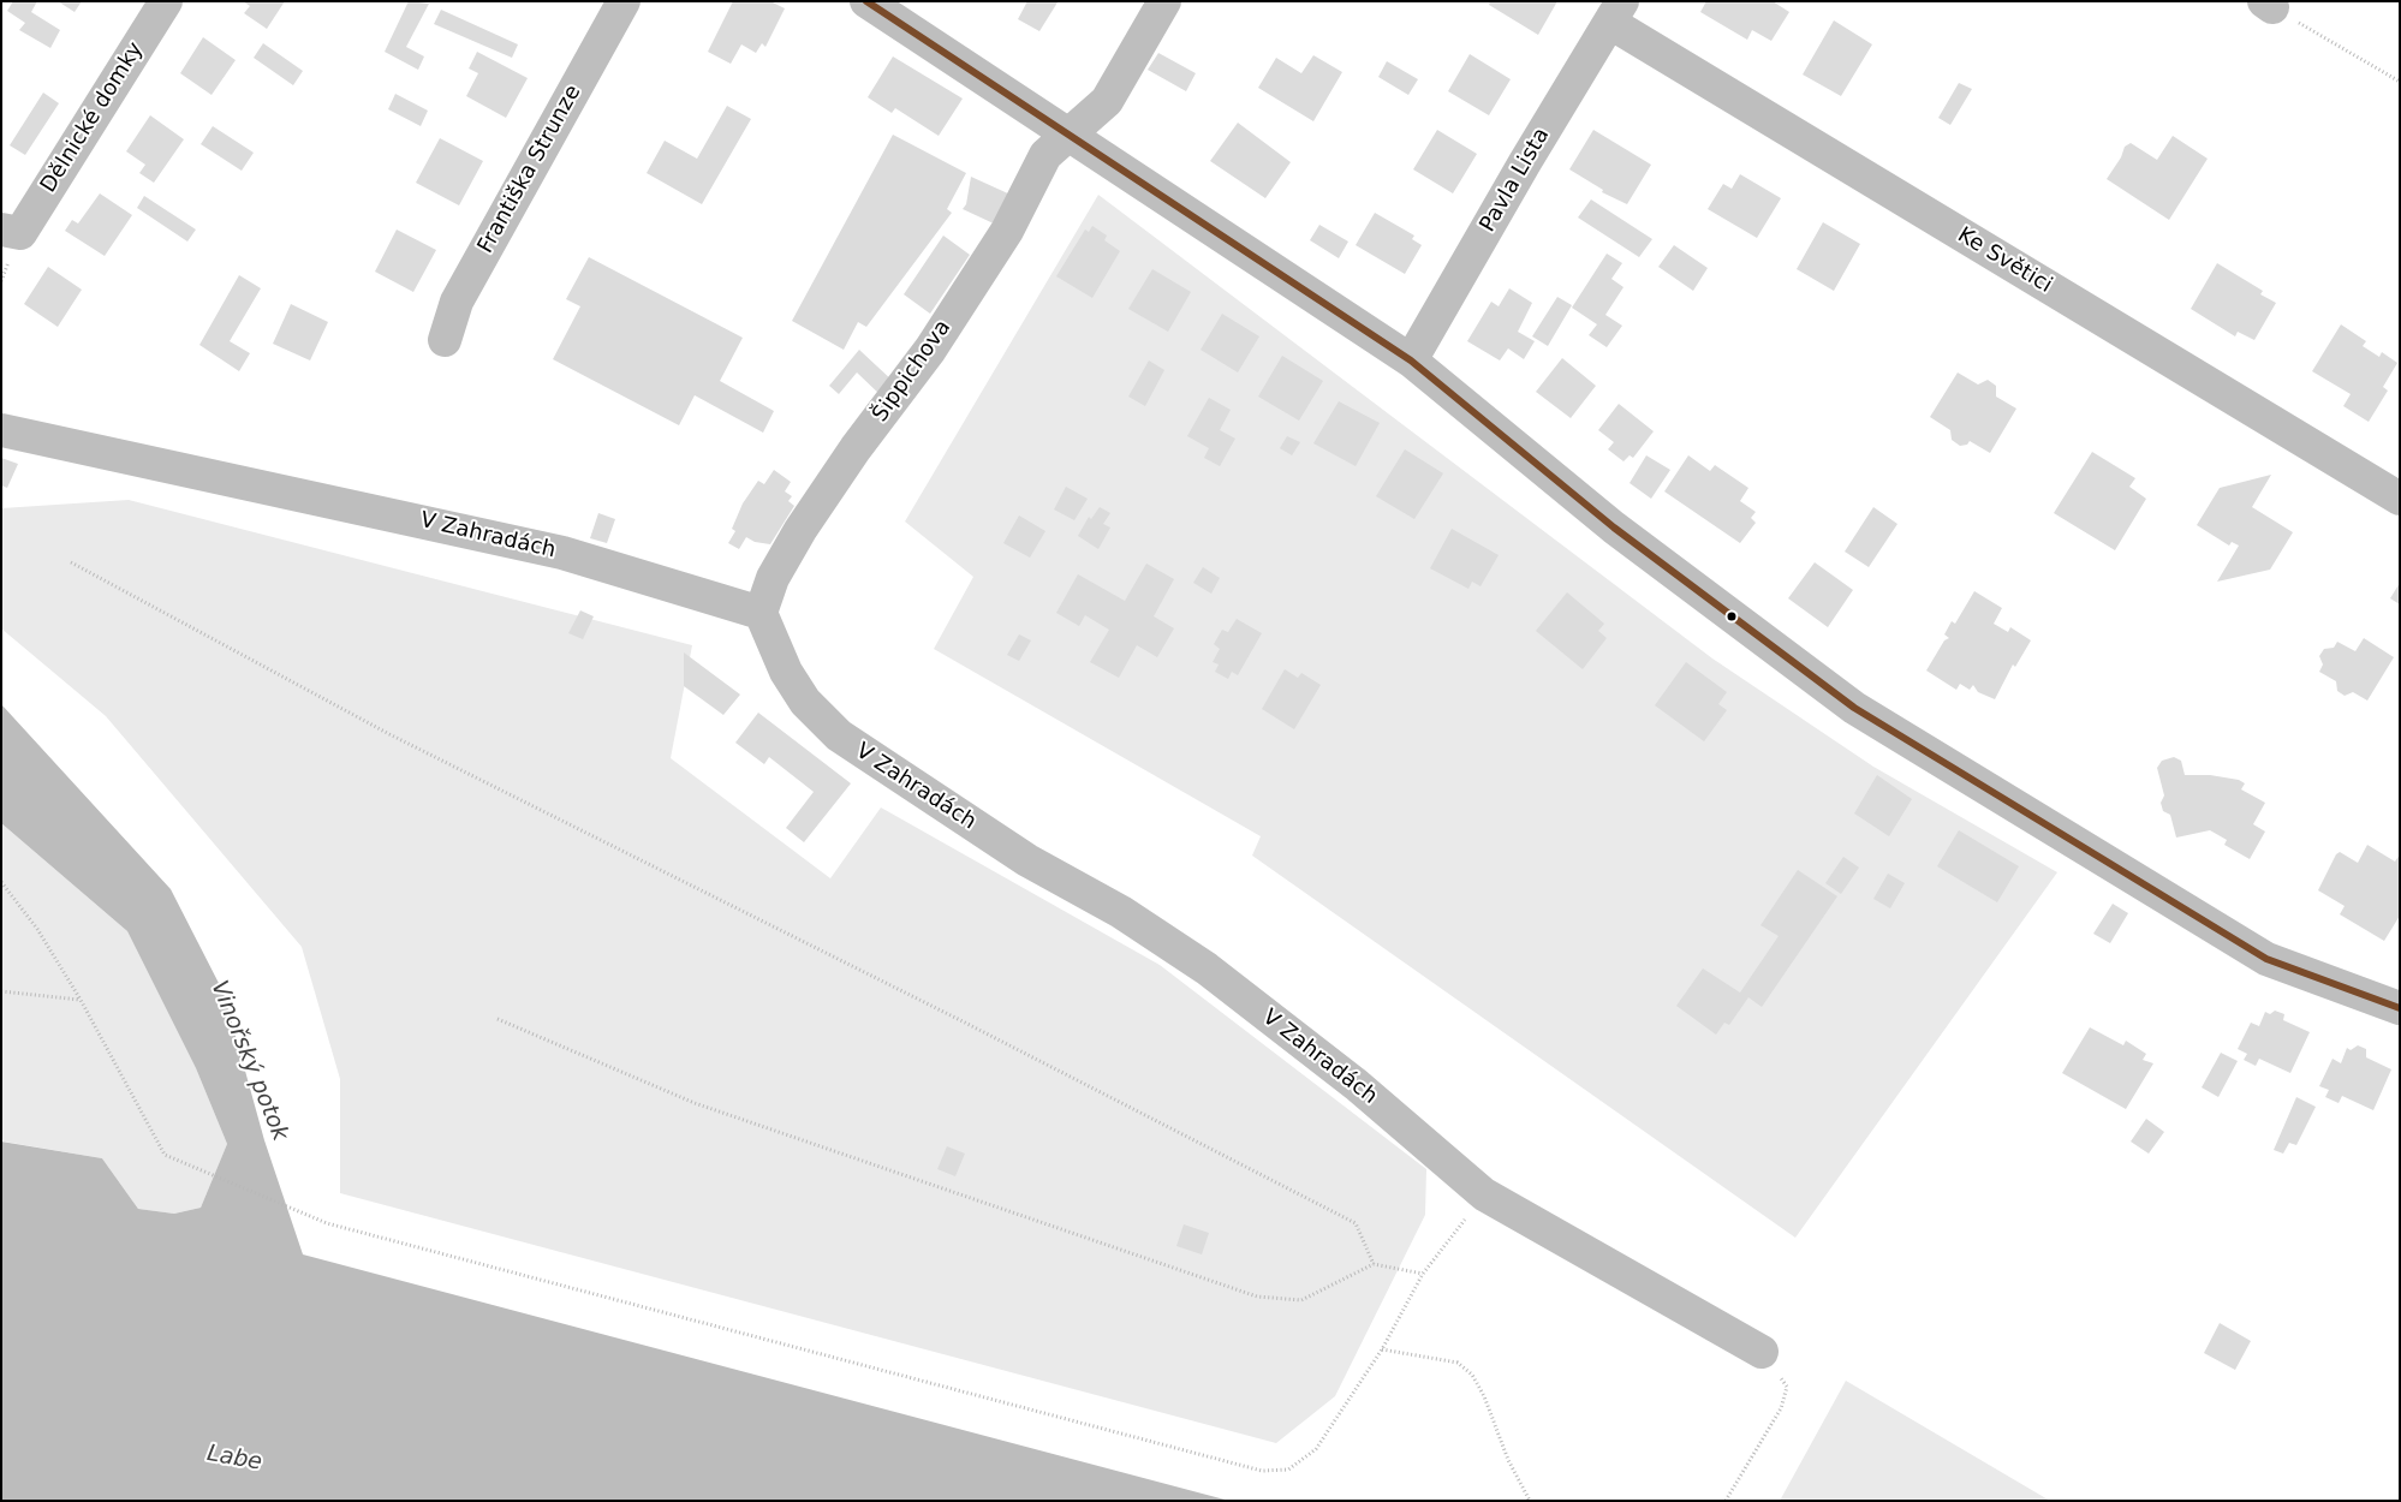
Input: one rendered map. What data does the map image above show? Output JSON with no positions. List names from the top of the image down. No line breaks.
{"streets":{"street":["Dělnické domky","Františka Strunze","Pavla Lista","Ke Světici","Šippichova","V Zahradách"]},"crossings":[["Pavla Lista","Ke Světici"],["Šippichova","V Zahradách"]],"water":["Vinořský potok","Labe"]}
